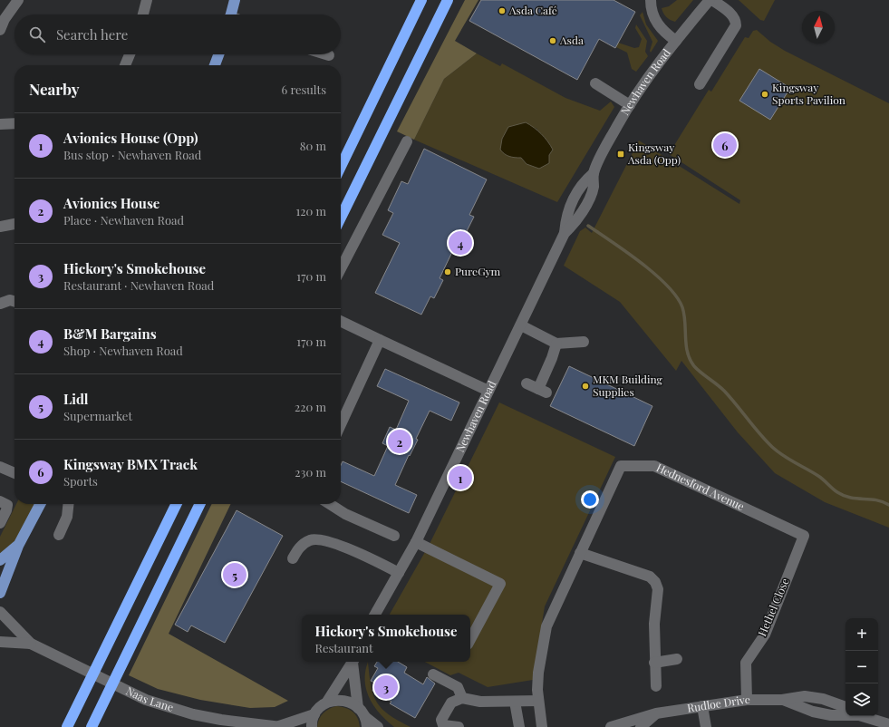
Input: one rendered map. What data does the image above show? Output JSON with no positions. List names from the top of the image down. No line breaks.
{"streets":{"street":["Newhaven Road","Hednesford Avenue","Hethel Close","Naas Lane","Rudloe Drive"]},"crossings":[["Hednesford Avenue","Hethel Close"],["Hethel Close","Rudloe Drive"]],"places":{"other":["Asda Café","Asda","Kingsway Sports Pavilion","PureGym","MKM Building Supplies"],"transit":["Kingsway Asda (Opp)"]},"north":"top","page":{"search":"Search here","heading":["Nearby","6 results"],"list":[{"mark":"1","name":"Avionics House (Opp)","note":"Bus stop · Newhaven Road","value":"80 m"},{"mark":"2","name":"Avionics House","note":"Place · Newhaven Road","value":"120 m"},{"mark":"3","name":"Hickory's Smokehouse","note":"Restaurant · Newhaven Road","value":"170 m"},{"mark":"4","name":"B&M Bargains","note":"Shop · Newhaven Road","value":"170 m"},{"mark":"5","name":"Lidl","note":"Supermarket","value":"220 m"},{"mark":"6","name":"Kingsway BMX Track","note":"Sports","value":"230 m"}],"pins":["6","4","2","1","5","3"],"popup":["Hickory's Smokehouse","Restaurant"],"map_buttons":["+","−"]}}
